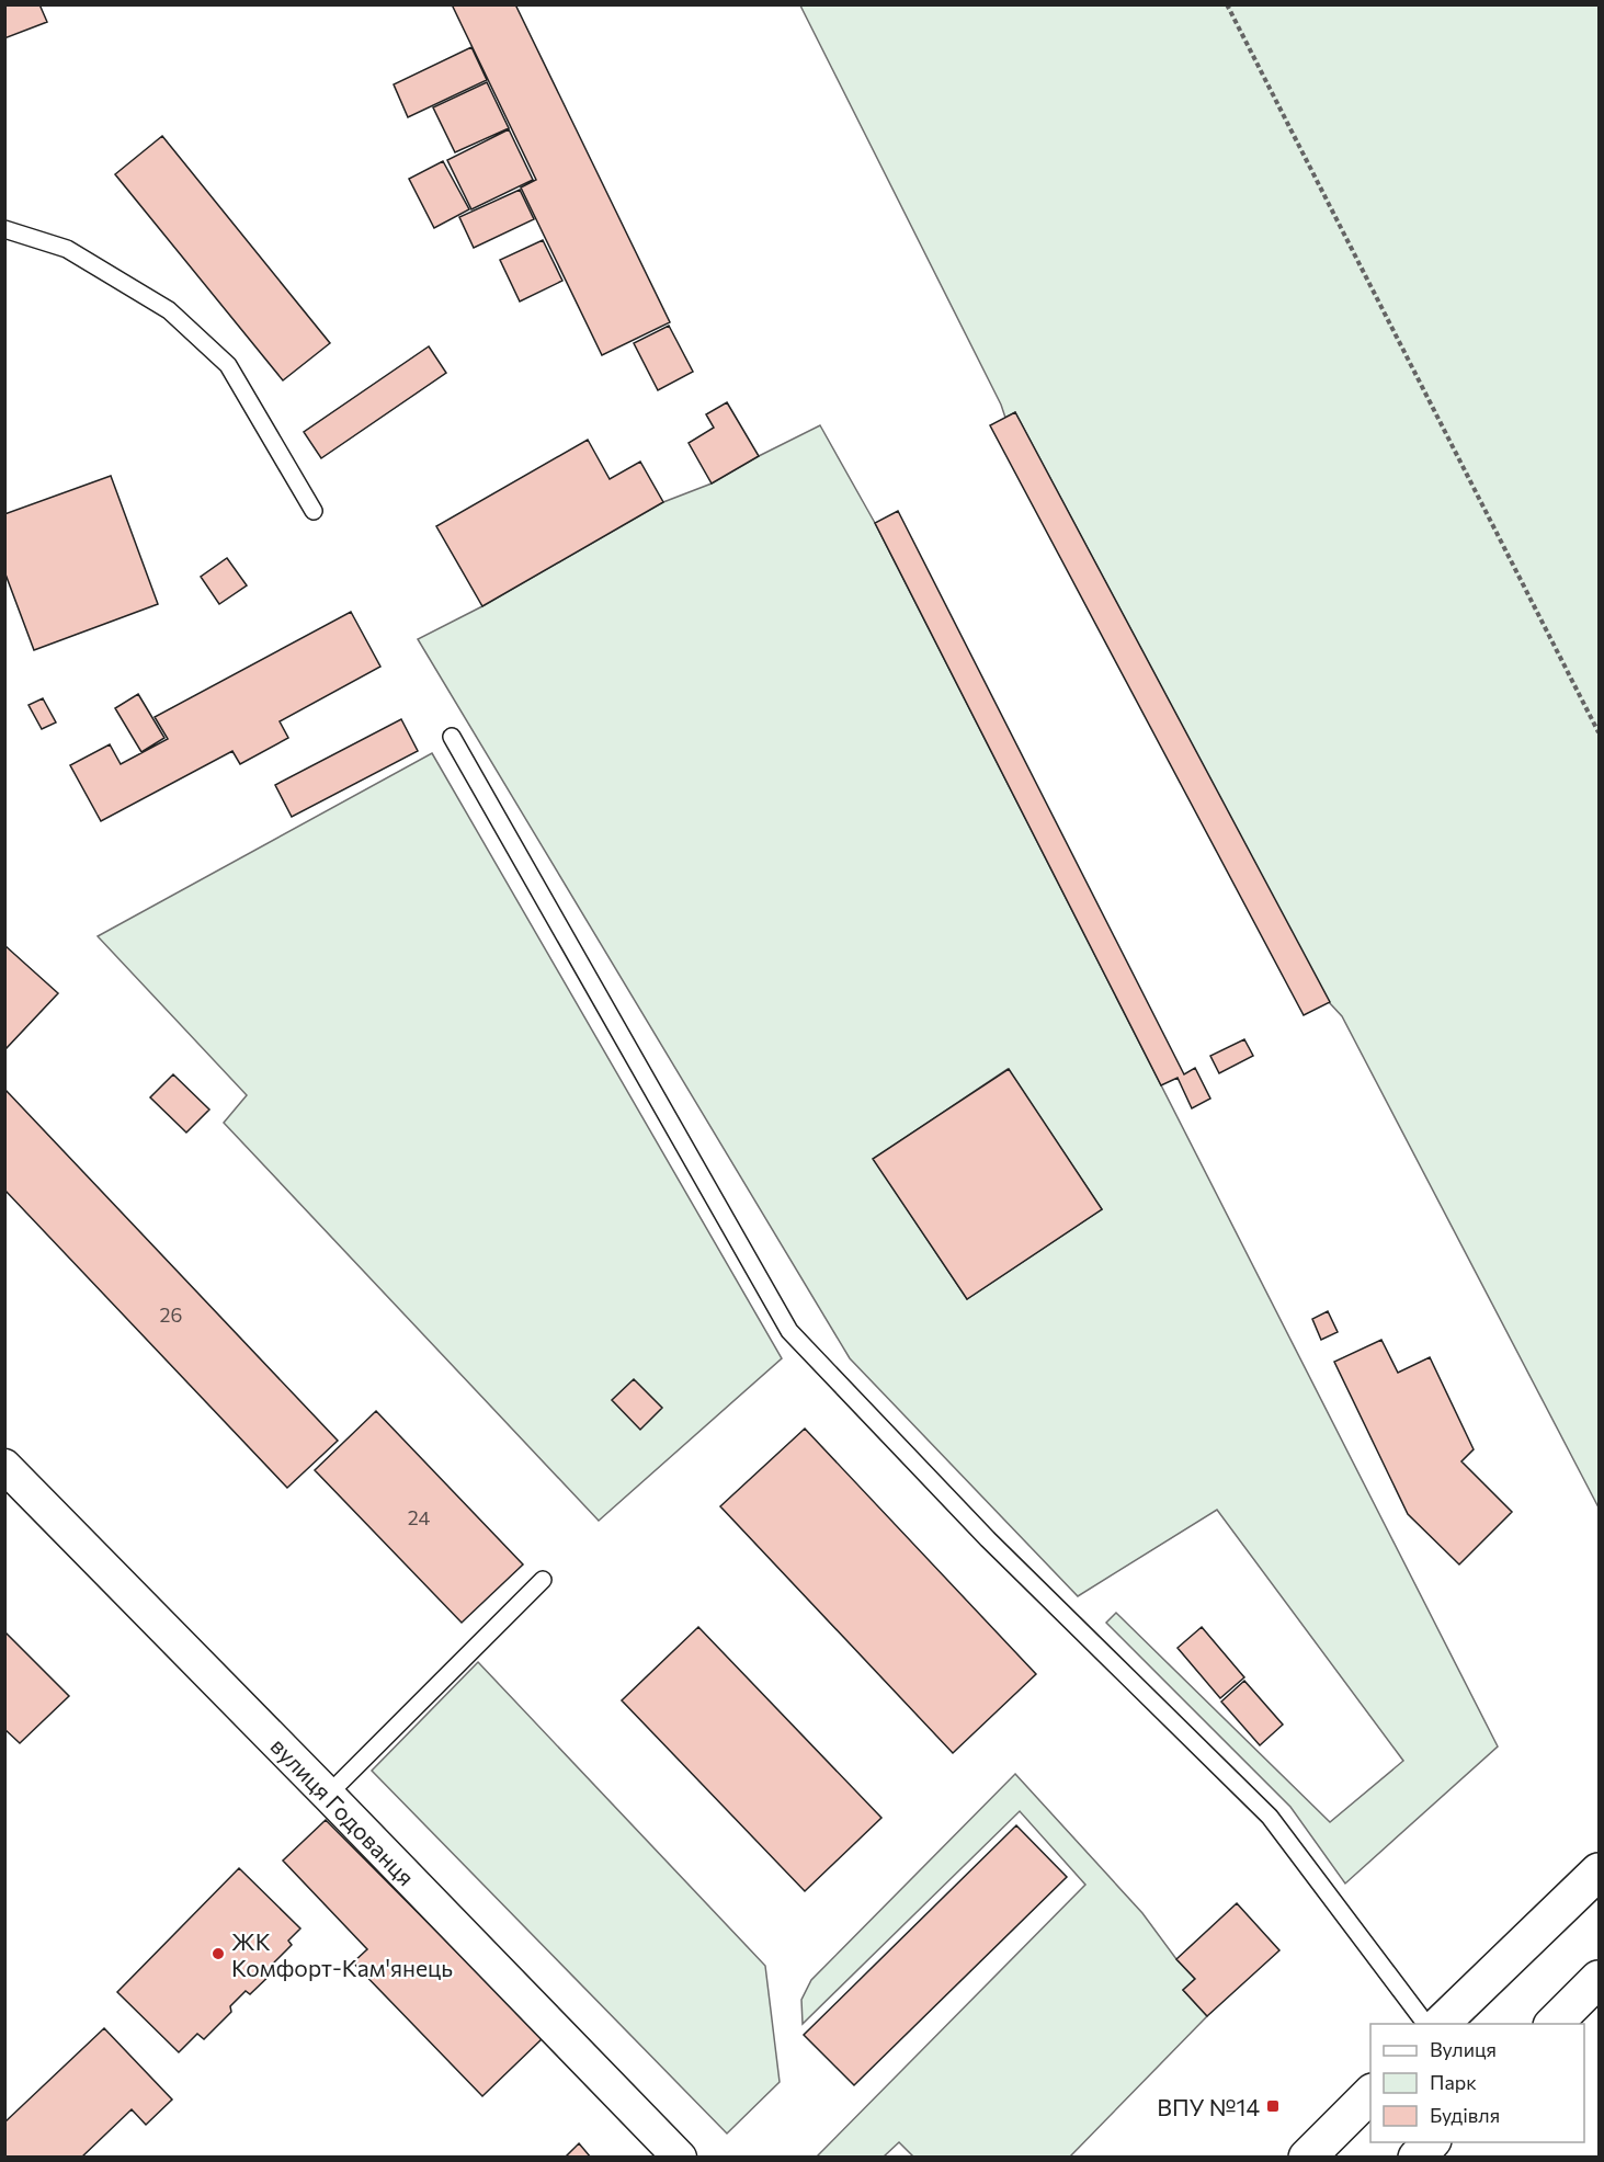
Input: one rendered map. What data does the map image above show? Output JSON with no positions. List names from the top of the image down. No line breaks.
{"streets":{"street":["вулиця Годованця"]},"places":{"other":["ЖК Комфорт-Кам'янець"],"transit":["ВПУ №14"]},"house_numbers":["26","24"],"legend":["Вулиця","Парк","Будівля"]}
